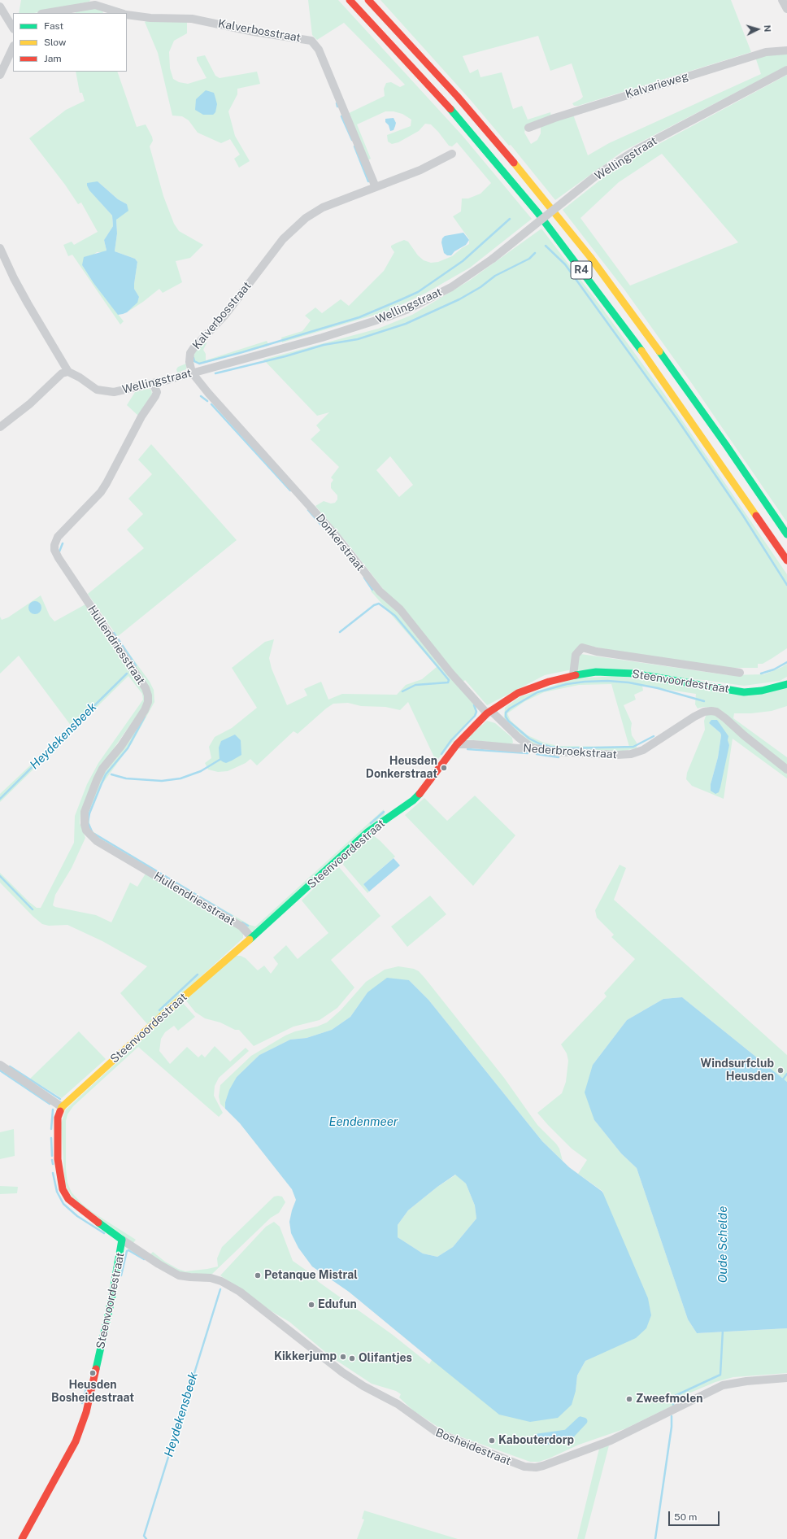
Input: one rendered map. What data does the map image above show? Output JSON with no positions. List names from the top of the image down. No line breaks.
{"streets":{"main road":["R4","Steenvoordestraat"],"street":["Kalverbosstraat","Kalvarieweg","Wellingstraat","Donkerstraat","Hullendriesstraat","Nederbroekstraat","Bosheidestraat"]},"crossings":[["Kalverbosstraat","Wellingstraat"],["Kalverbosstraat","Donkerstraat"],["Wellingstraat","Donkerstraat"],["Wellingstraat","Hullendriesstraat"],["Donkerstraat","Steenvoordestraat"],["Donkerstraat","Nederbroekstraat"],["Hullendriesstraat","Steenvoordestraat"],["Steenvoordestraat","Nederbroekstraat"],["Steenvoordestraat","Bosheidestraat"]],"water":["Heydekensbeek","Eendenmeer","Oude Schelde"],"places":["Heusden Donkerstraat","Windsurfclub Heusden","Petanque Mistral","Edufun","Kikkerjump","Olifantjes","Heusden Bosheidestraat","Zweefmolen","Kabouterdorp"],"legend":["Fast","Slow","Jam"],"scale_bar":"50 m","north":"right"}
